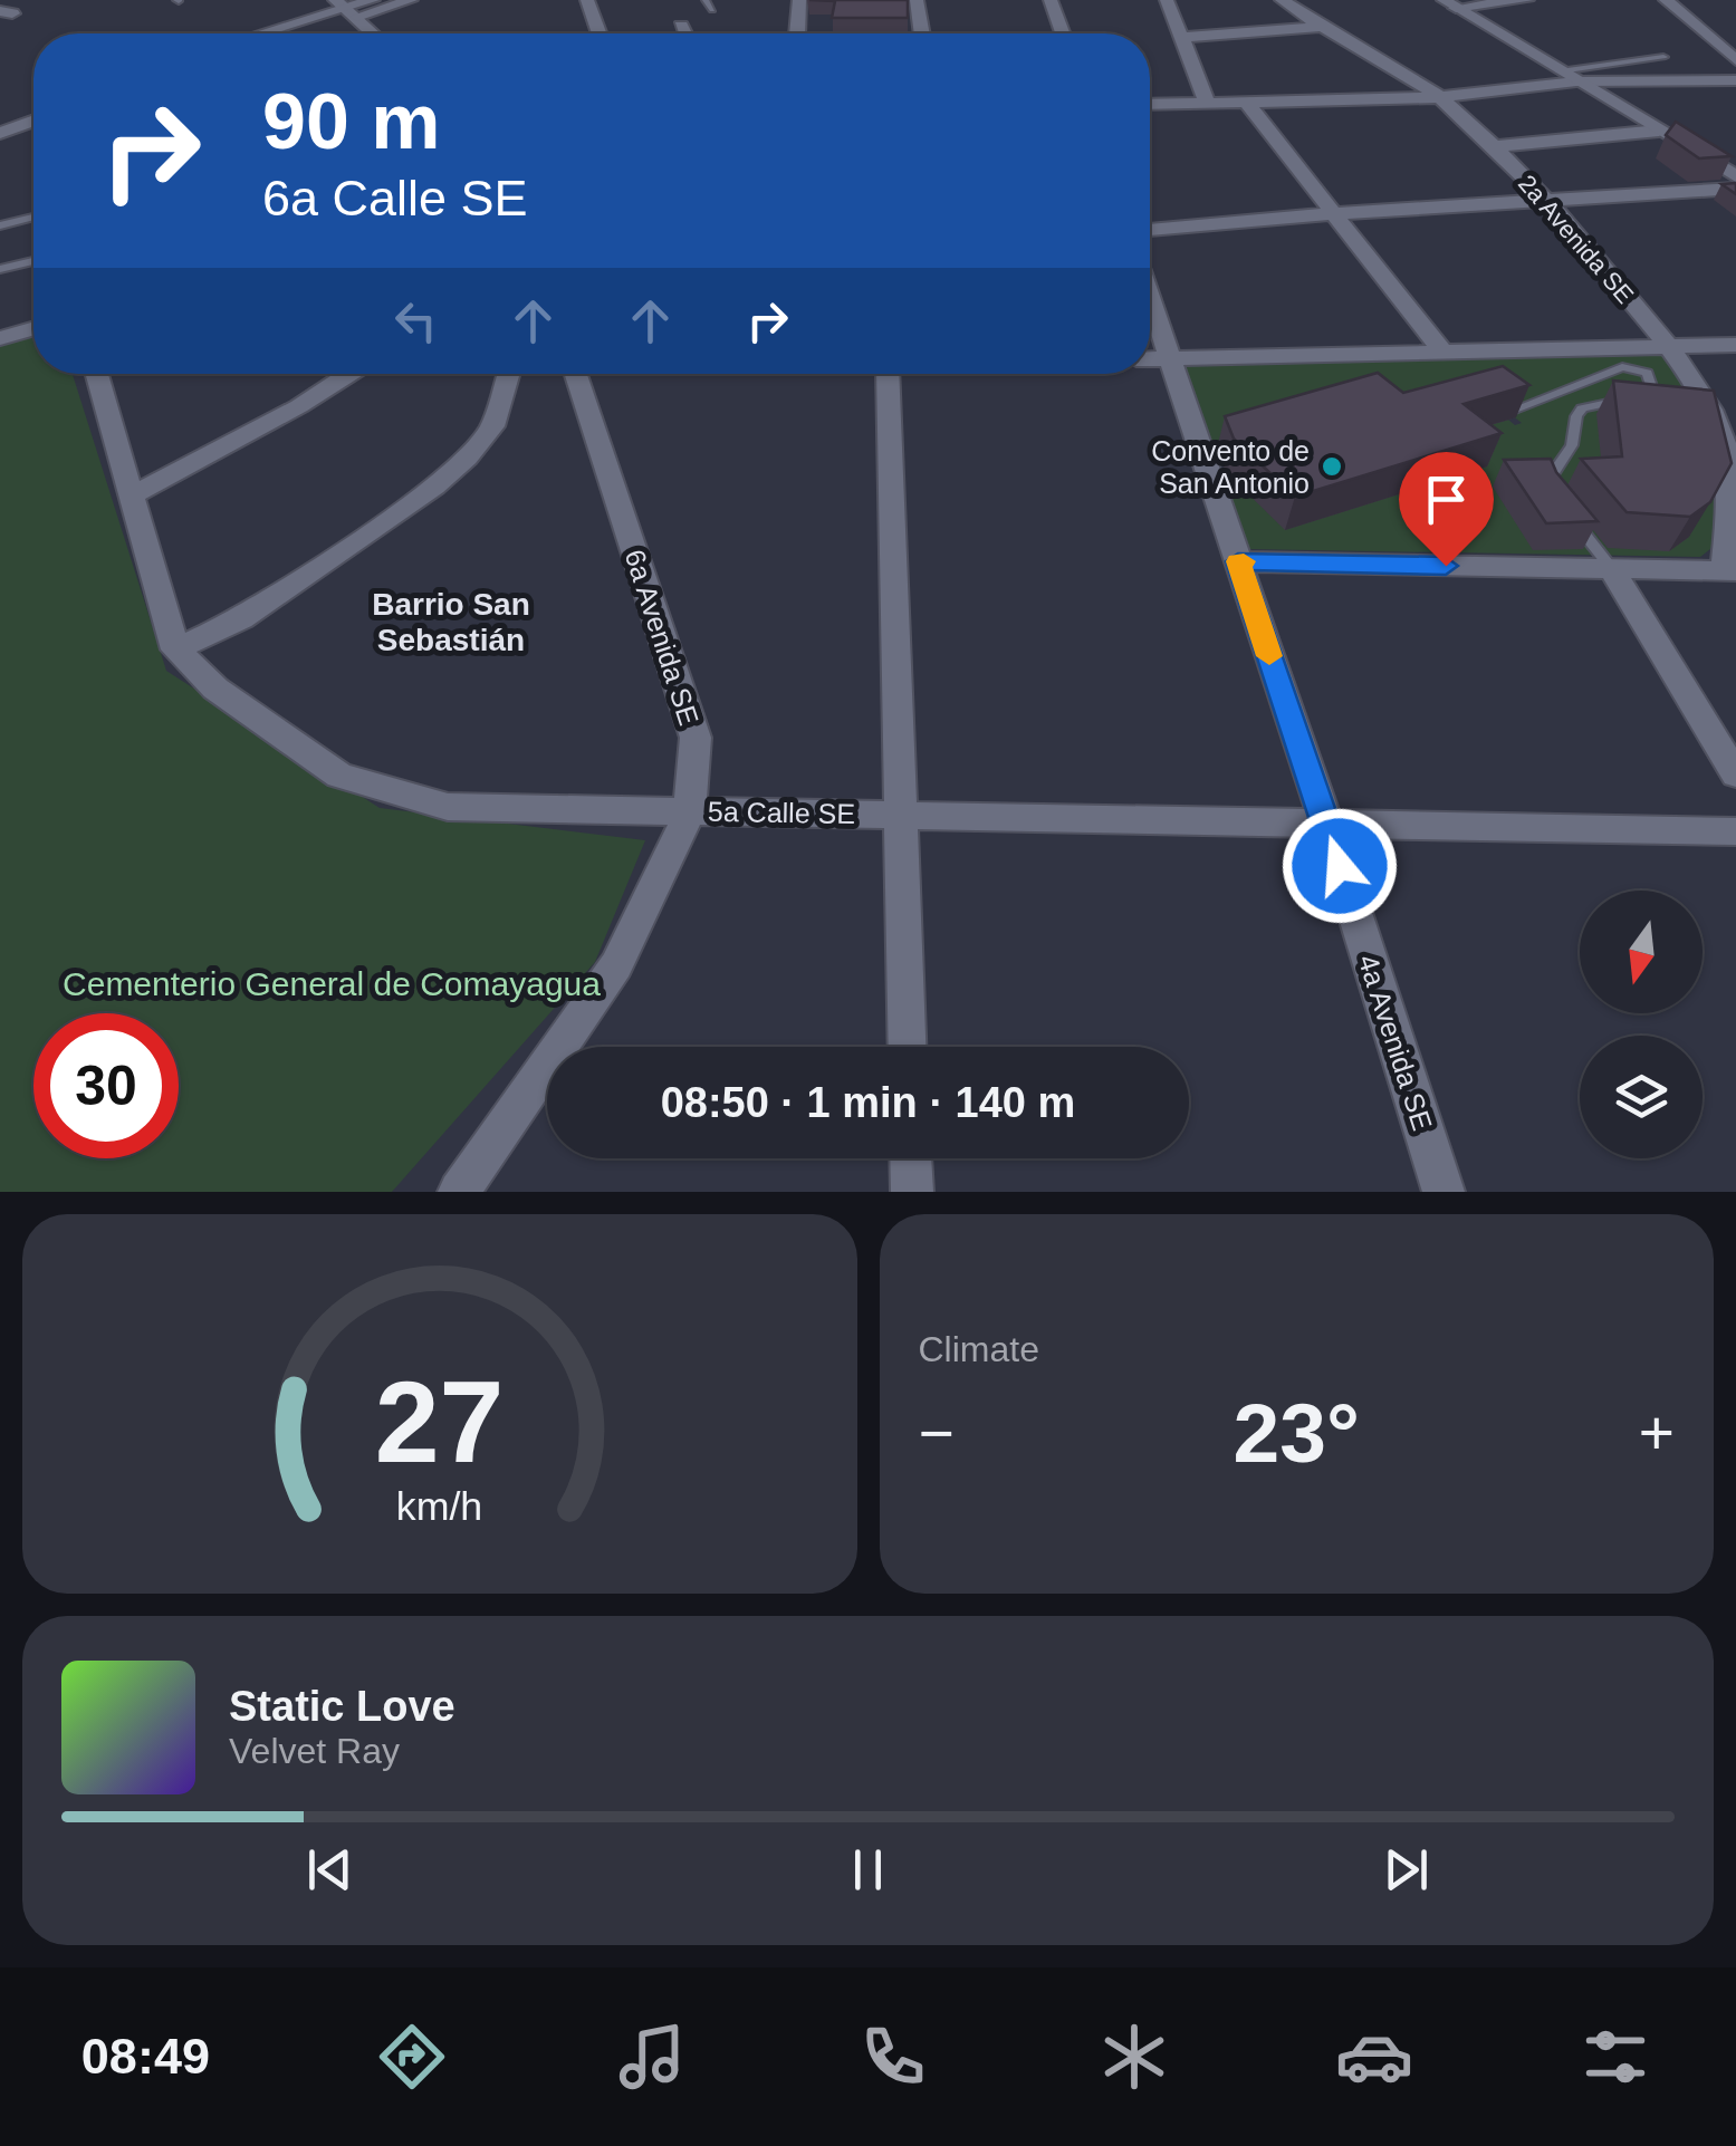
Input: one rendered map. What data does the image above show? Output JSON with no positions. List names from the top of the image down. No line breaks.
{"streets":{"street":["2a Avenida SE","6a Avenida SE","5a Calle SE","4a Avenida SE"]},"crossings":[["6a Avenida SE","5a Calle SE"],["5a Calle SE","4a Avenida SE"]],"districts":["Barrio San Sebastián"],"parks":["Cementerio General de Comayagua"],"places":["Convento de San Antonio"],"north":"bottom","page":{"turn":["90 m","6a Calle SE"],"limit":"30","trip":"08:50 · 1 min · 140 m","tile":"Climate","heat":["−","23°","+"],"song":["Static Love","Velvet Ray"],"tabs":"08:49","gauge":["27","km/h"]}}
